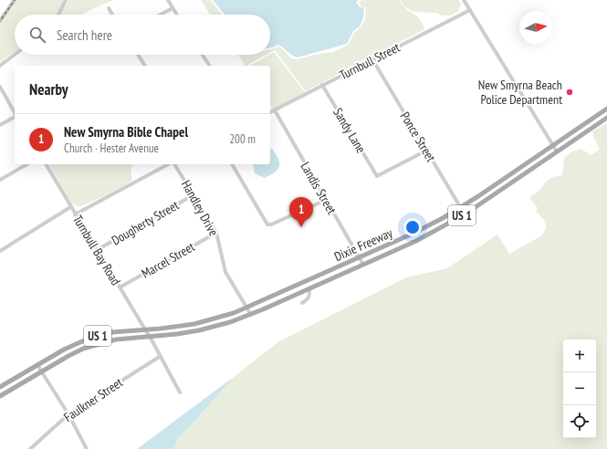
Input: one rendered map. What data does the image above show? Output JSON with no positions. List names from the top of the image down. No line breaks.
{"streets":{"main road":["US 1","Dixie Freeway"],"street":["Turnbull Street","Sandy Lane","Ponce Street","Landis Street","Handley Drive","Dougherty Street","Turnbull Bay Road","Marcel Street","Faulkner Street"]},"crossings":[["Turnbull Street","Sandy Lane"],["Turnbull Street","Ponce Street"],["Turnbull Street","Landis Street"],["Sandy Lane","Ponce Street"],["Ponce Street","Dixie Freeway"],["Landis Street","Dixie Freeway"],["Handley Drive","Dougherty Street"],["Handley Drive","Dixie Freeway"],["Handley Drive","Marcel Street"],["US 1","Dixie Freeway"],["US 1","Turnbull Bay Road"],["Dougherty Street","Turnbull Bay Road"],["Dixie Freeway","Turnbull Bay Road"],["Turnbull Bay Road","Marcel Street"],["Turnbull Bay Road","Faulkner Street"]],"places":["New Smyrna Beach Police Department"],"north":"right","page":{"search":"Search here","heading":"Nearby","list":[{"mark":"1","name":"New Smyrna Bible Chapel","note":"Church · Hester Avenue","value":"200 m"}],"pins":"1","map_buttons":["+","−"]}}
